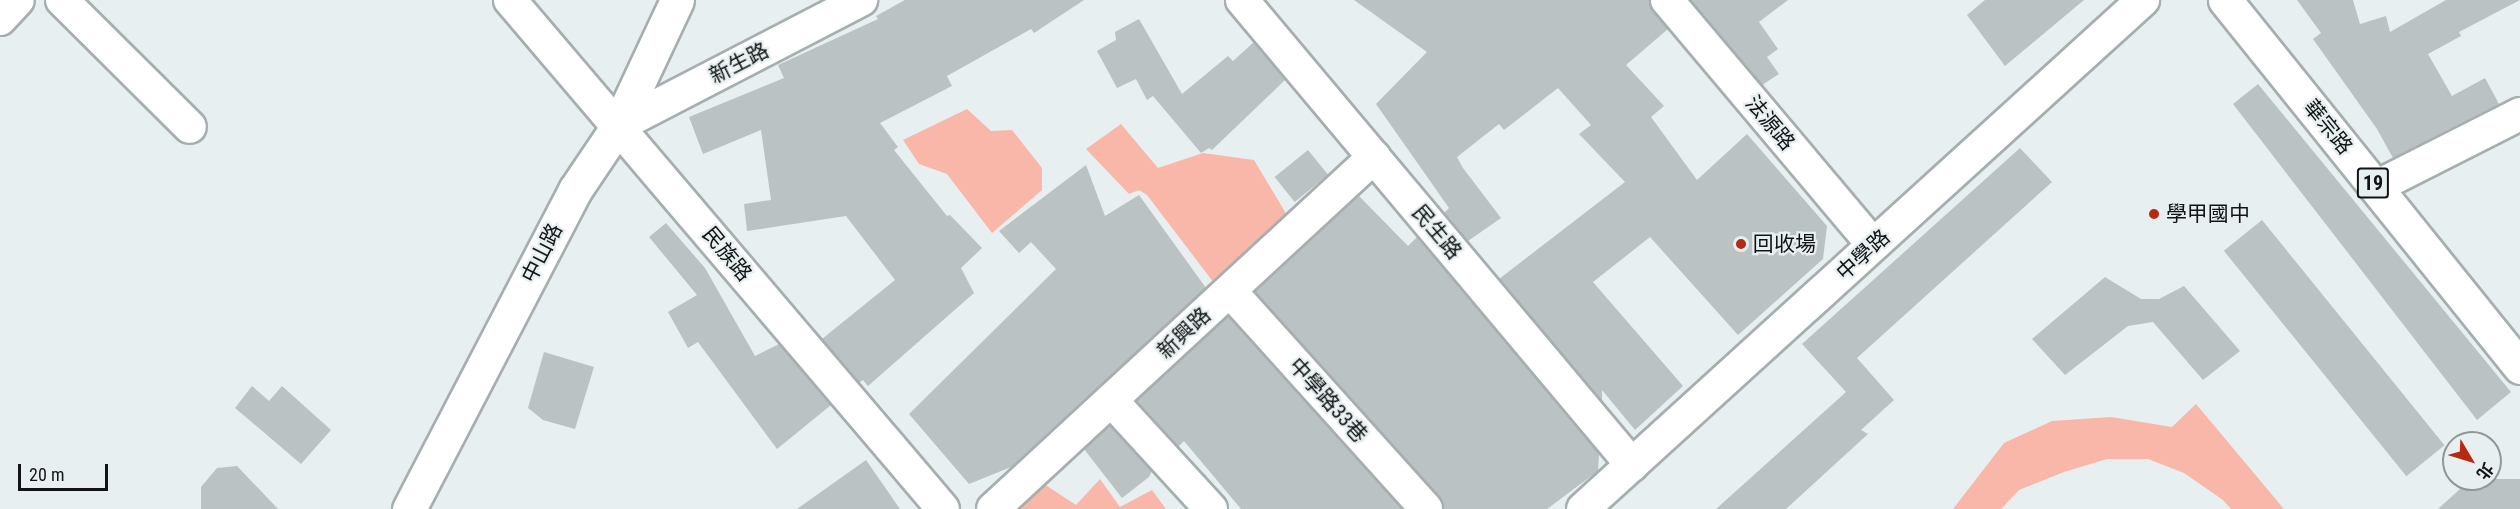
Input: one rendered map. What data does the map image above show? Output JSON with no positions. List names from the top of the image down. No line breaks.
{"streets":{"main road":["華宗路","19","中山路"],"street":["新生路","法源路","民生路","民族路","中學路","新興路","中學路33巷"]},"crossings":[["新生路","中山路"],["新生路","民族路"],["法源路","中學路"],["民生路","中學路"],["民生路","新興路"],["中山路","民族路"],["新興路","中學路33巷"]],"places":["學甲國中","回收場"],"scale_bar":"20 m","north":"bottom right"}
